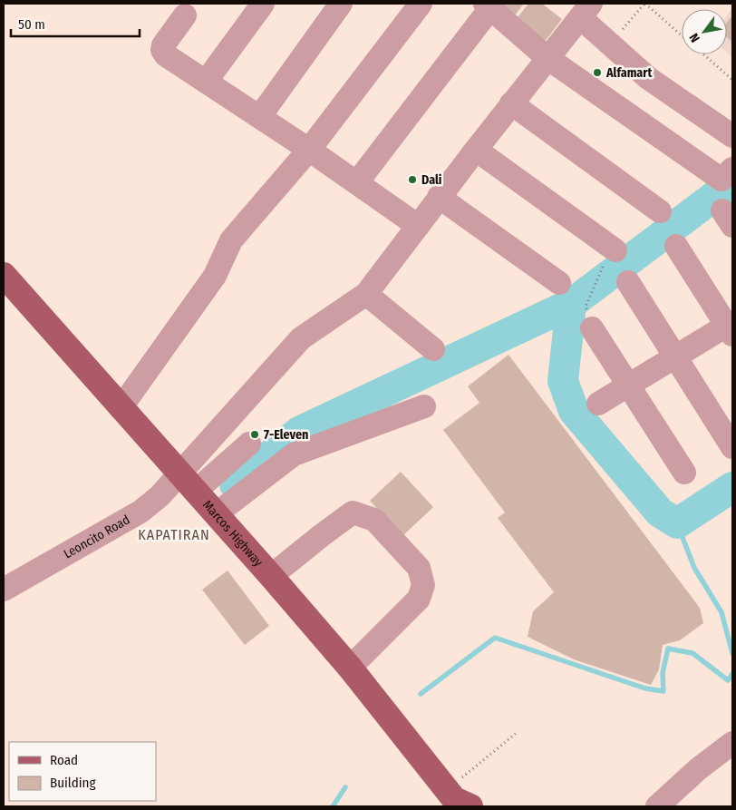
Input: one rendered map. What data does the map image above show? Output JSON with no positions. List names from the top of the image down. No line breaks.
{"streets":{"main road":["Marcos Highway"],"street":["Leoncito Road"]},"crossings":[["Marcos Highway","Leoncito Road"]],"districts":["KAPATIRAN"],"places":["Alfamart","Dali","7-Eleven"],"legend":["Road","Building"],"scale_bar":"50 m","north":"bottom left"}
